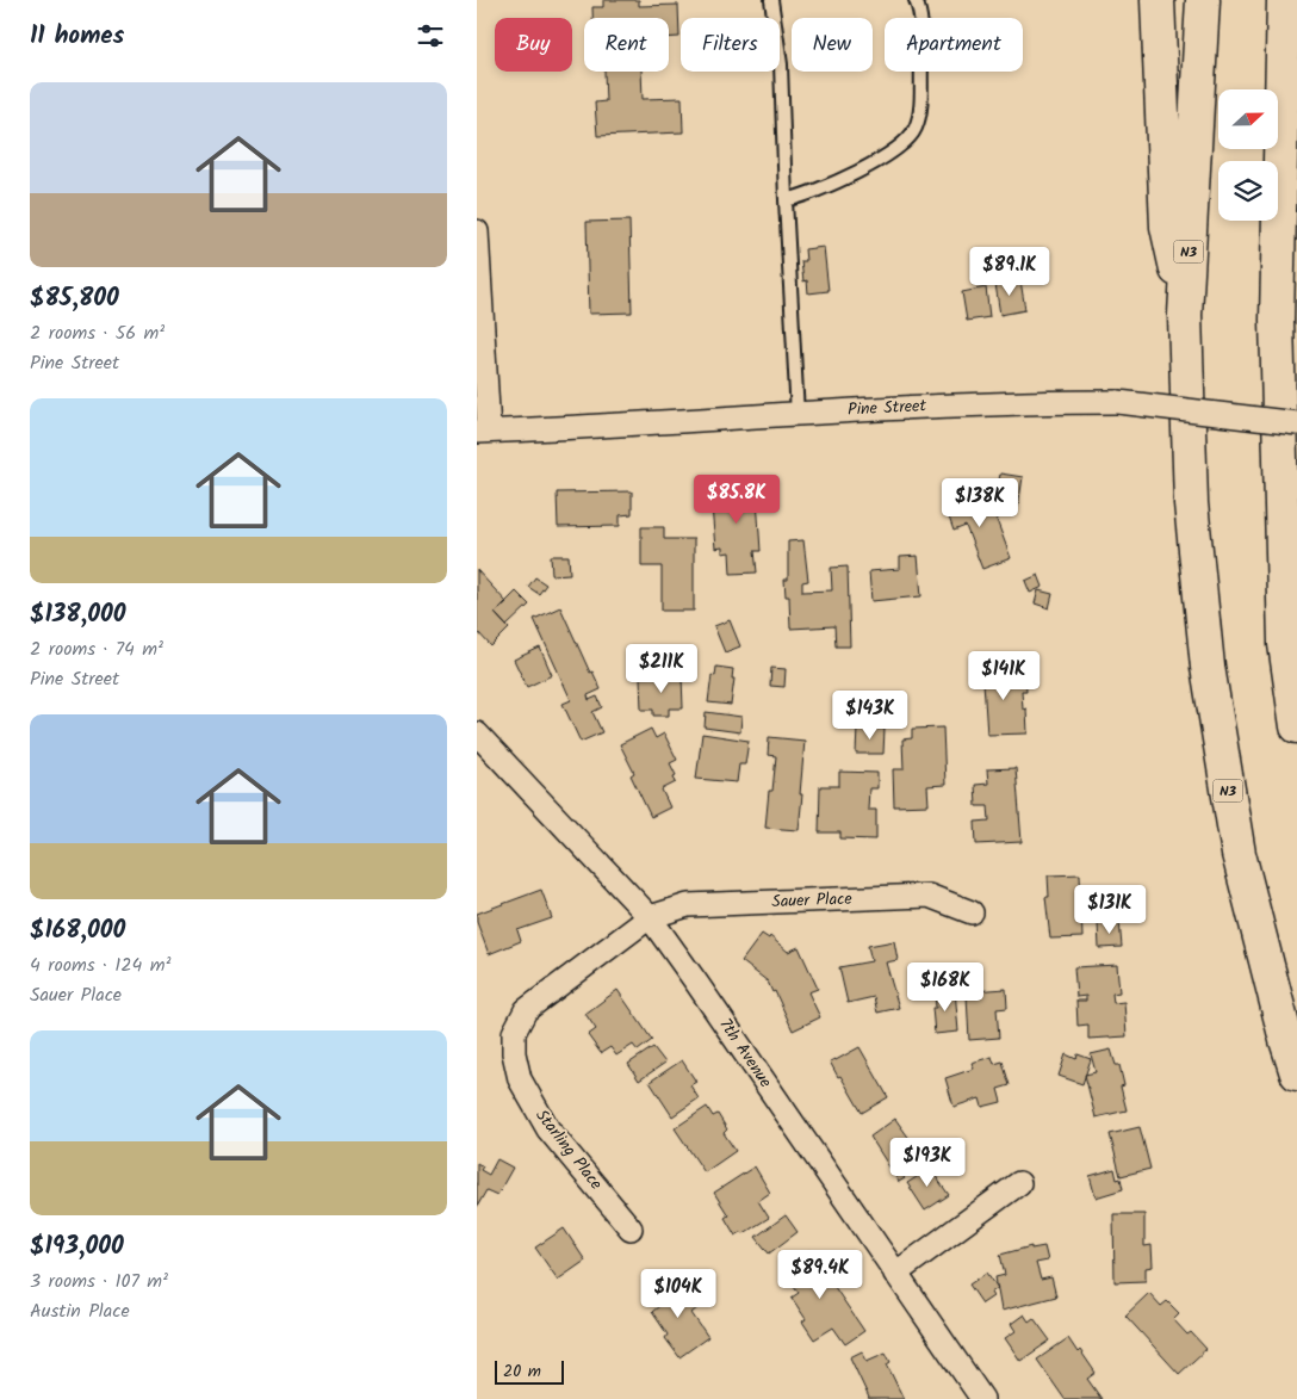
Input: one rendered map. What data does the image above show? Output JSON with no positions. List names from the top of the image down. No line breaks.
{"streets":{"highway":["N3"],"street":["Pine Street","Sauer Place","7th Avenue","Starling Place"]},"crossings":[["Sauer Place","7th Avenue"],["Sauer Place","Starling Place"],["7th Avenue","Starling Place"]],"scale_bar":"20 m","north":"right","page":{"heading":"11 homes","chip":["Buy","Rent","Filters","New","Apartment"],"list":[{"name":"$85,800","note":"2 rooms · 56 m² · Pine Street"},{"name":"$138,000","note":"2 rooms · 74 m² · Pine Street"},{"name":"$168,000","note":"4 rooms · 124 m² · Sauer Place"},{"name":"$193,000","note":"3 rooms · 107 m² · Austin Place"}],"price":["$89.1K","$85.8K","$138K","$211K","$141K","$143K","$131K","$168K","$193K","$89.4K","$104K"],"scale":"20 m"}}
